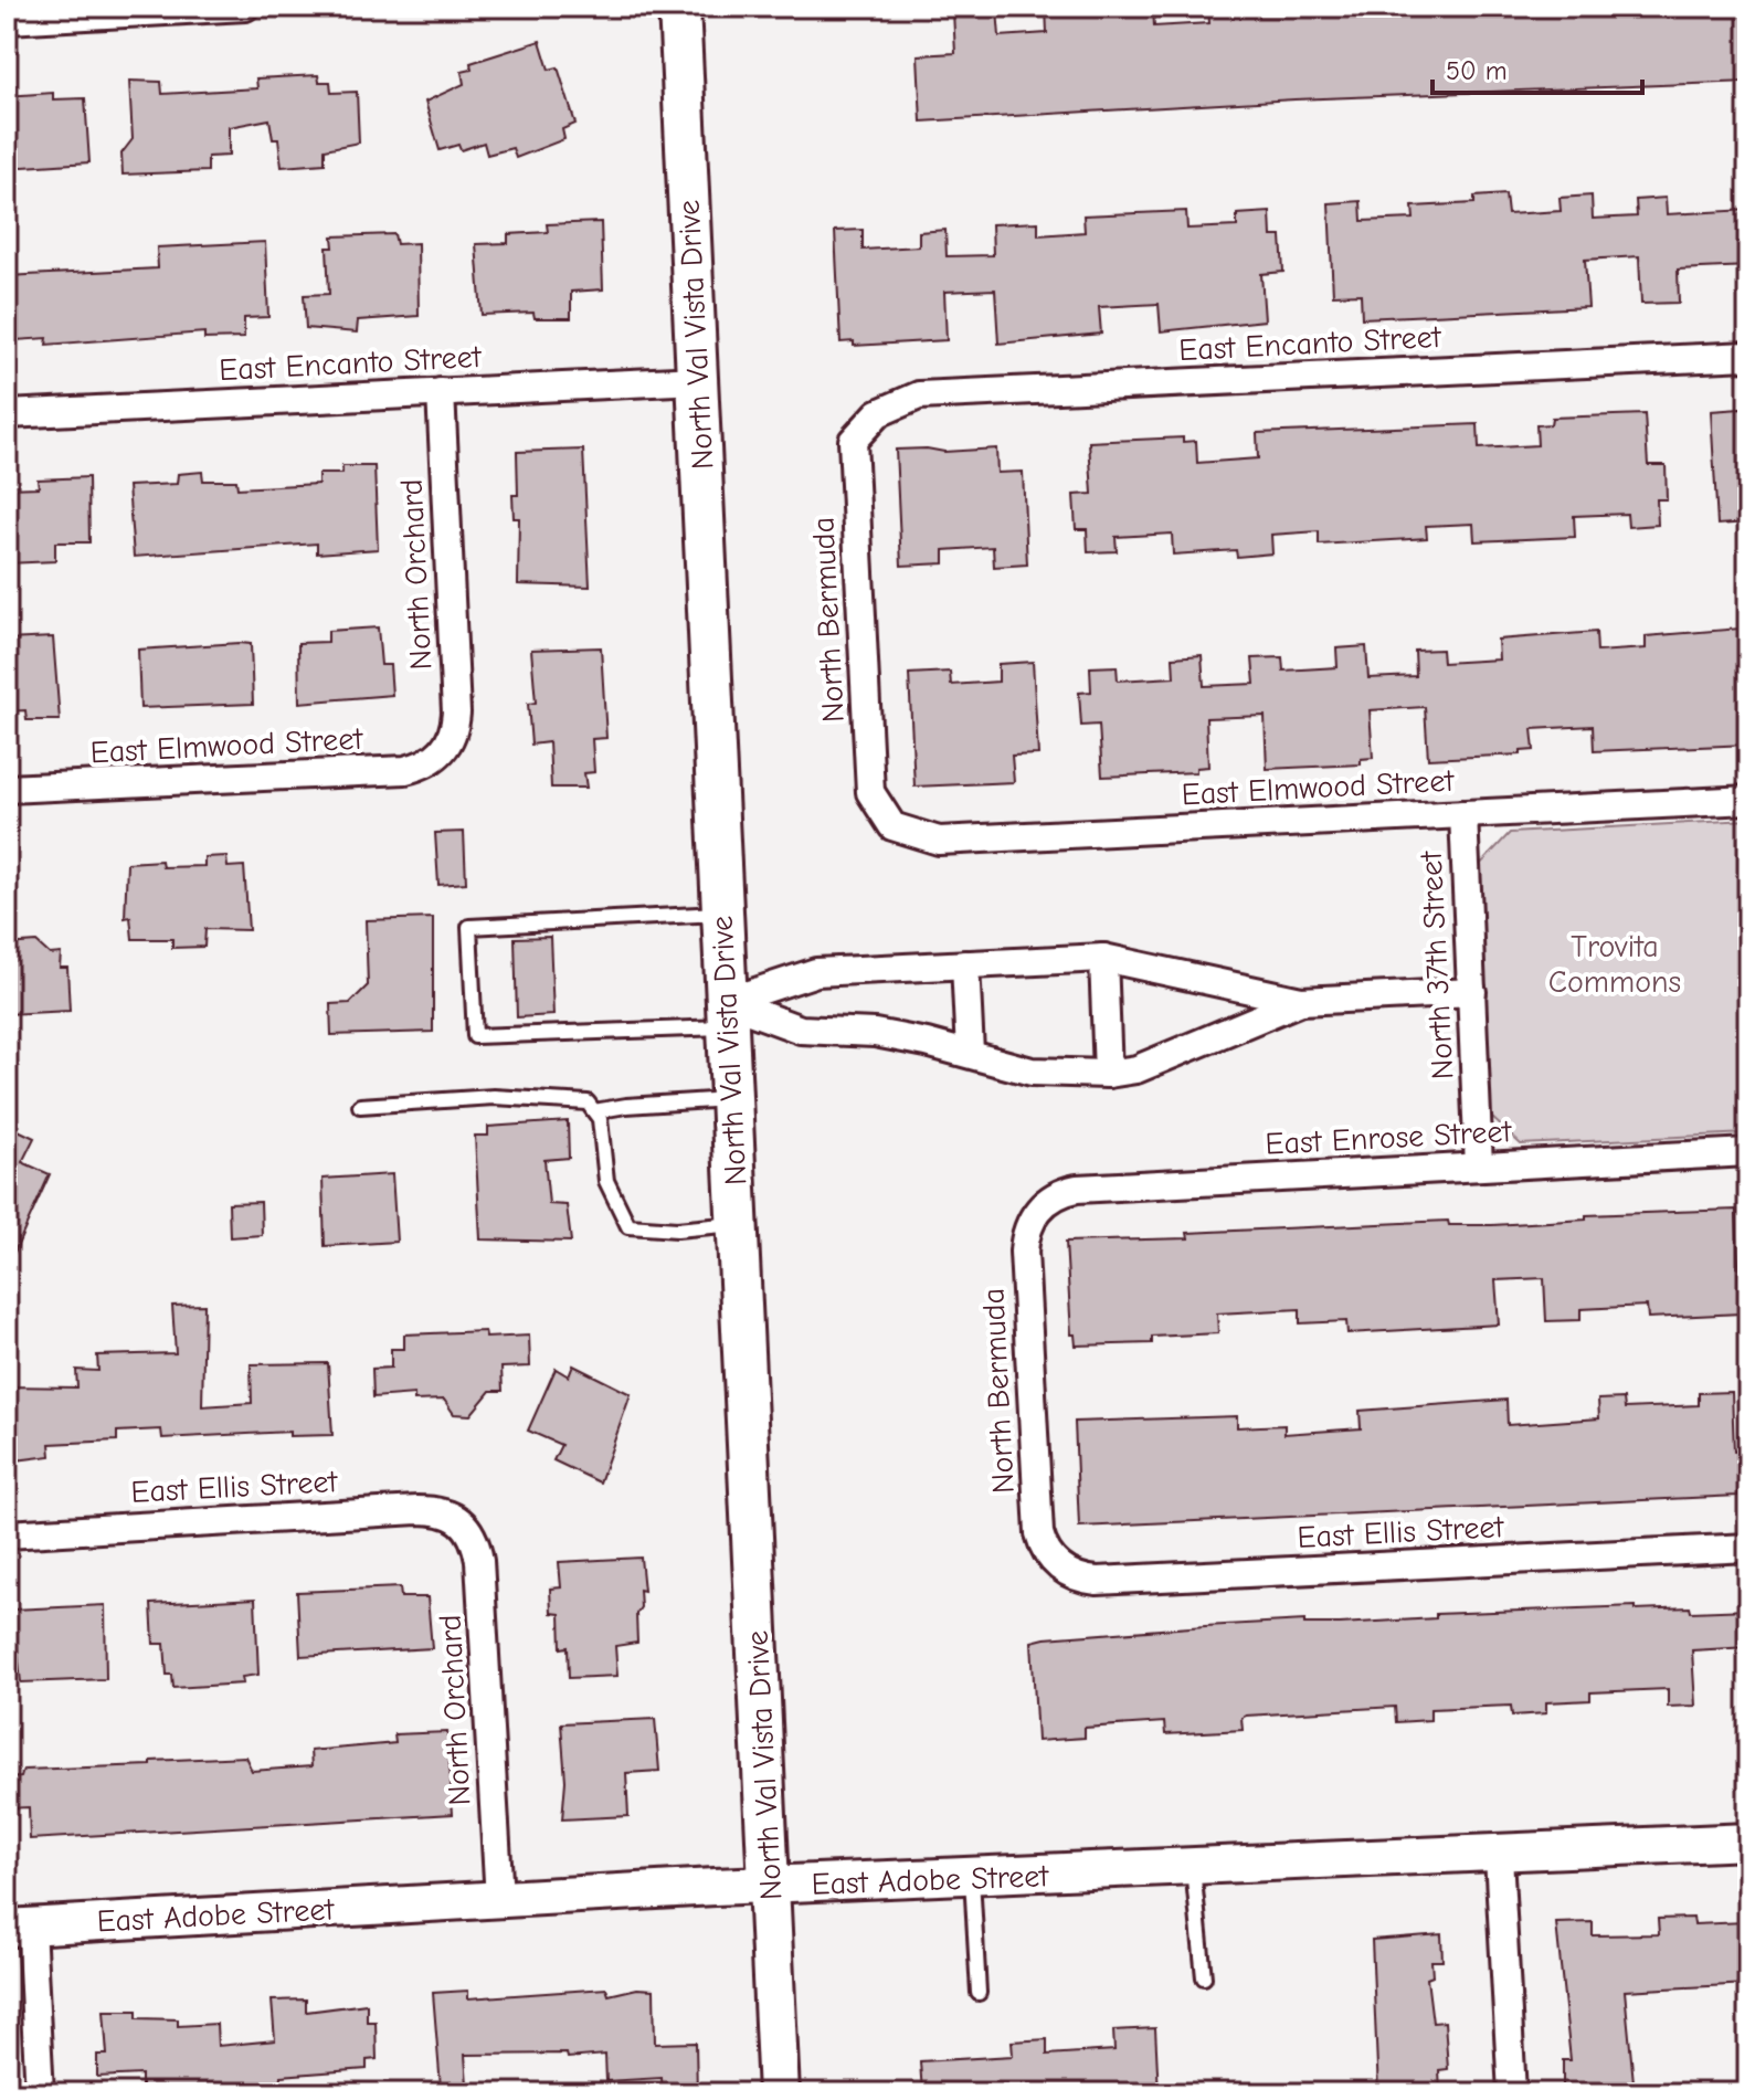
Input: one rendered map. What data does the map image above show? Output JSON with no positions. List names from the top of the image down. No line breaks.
{"streets":{"main road":["North Val Vista Drive"],"street":["East Encanto Street","North Orchard","North Bermuda","East Elmwood Street","North 37th Street","East Enrose Street","East Ellis Street","East Adobe Street"]},"crossings":[["North Val Vista Drive","East Encanto Street"],["North Val Vista Drive","East Adobe Street"],["East Encanto Street","North Orchard"],["East Encanto Street","North Bermuda"],["North Orchard","East Elmwood Street"],["North Orchard","East Ellis Street"],["North Orchard","East Adobe Street"],["North Bermuda","East Elmwood Street"],["North Bermuda","East Enrose Street"],["North Bermuda","East Ellis Street"],["East Elmwood Street","North 37th Street"],["North 37th Street","East Enrose Street"]],"parks":["Trovita Commons"],"scale_bar":"50 m"}
